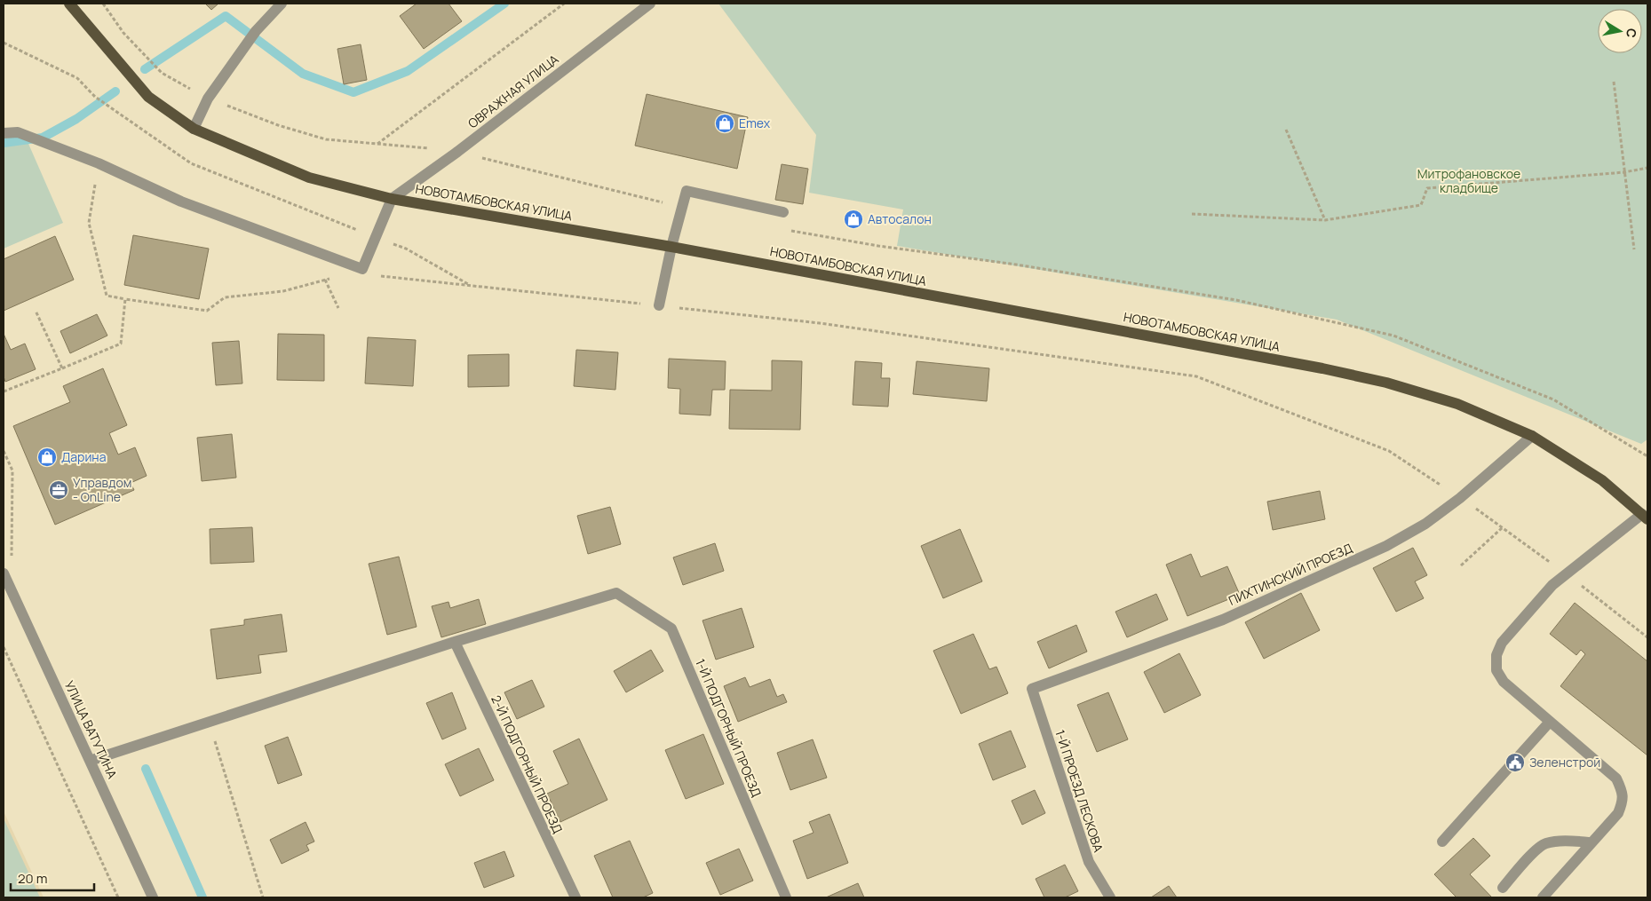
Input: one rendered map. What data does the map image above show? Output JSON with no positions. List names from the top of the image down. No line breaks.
{"streets":{"main road":["НОВОТАМБОВСКАЯ УЛИЦА"],"street":["ОВРАЖНАЯ УЛИЦА","ПИХТИНСКИЙ ПРОЕЗД","1-Й ПОДГОРНЫЙ ПРОЕЗД","УЛИЦА ВАТУТИНА","2-Й ПОДГОРНЫЙ ПРОЕЗД","1-Й ПРОЕЗД ЛЕСКОВА"]},"crossings":[["ОВРАЖНАЯ УЛИЦА","НОВОТАМБОВСКАЯ УЛИЦА"],["НОВОТАМБОВСКАЯ УЛИЦА","ПИХТИНСКИЙ ПРОЕЗД"],["ПИХТИНСКИЙ ПРОЕЗД","1-Й ПРОЕЗД ЛЕСКОВА"],["1-Й ПОДГОРНЫЙ ПРОЕЗД","2-Й ПОДГОРНЫЙ ПРОЕЗД"]],"parks":["Митрофановское кладбище"],"places":{"shop":["Emex","Автосалон","Дарина"],"office":["Управдом - OnLine"],"public building":["Зеленстрой"]},"scale_bar":"20 m","north":"right"}
